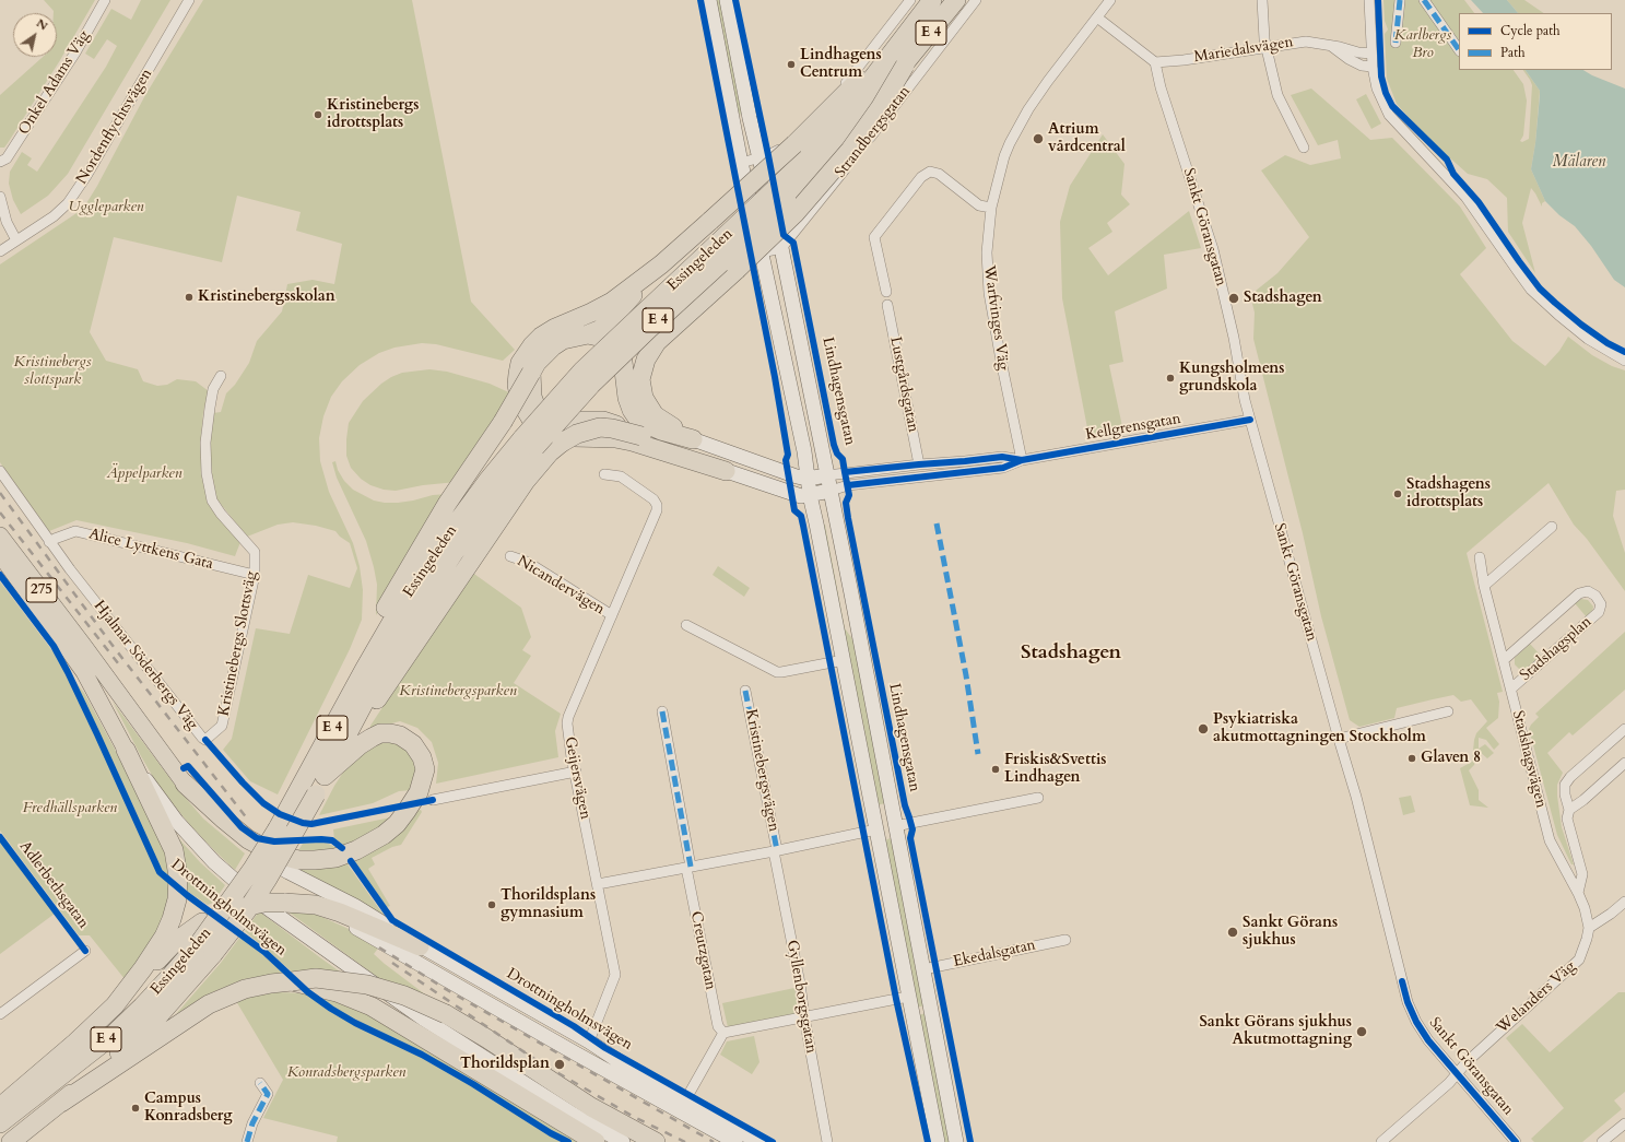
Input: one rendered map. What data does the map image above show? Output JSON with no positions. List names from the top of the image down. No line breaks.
{"streets":{"highway":["E 4","Essingeleden"],"main road":["275","Drottningholmsvägen"],"street":["Mariedalsvägen","Onkel Adams Väg","Nordenflychtsvägen","Strandbergsgatan","Sankt Göransgatan","Warfvinges Väg","Lustgårdsgatan","Lindhagensgatan","Kellgrensgatan","Alice Lyttkens Gata","Nicandervägen","Kristinebergs Slottsväg","Stadshagsplan","Hjalmar Söderbergs Väg","Stadshagsvägen","Kristinebergsvägen","Geijersvägen","Creutzgatan","Ekedalsgatan","Gyllenborgsgatan","Welanders Väg"],"cycle path":["Adlerbethsgatan"]},"crossings":[["E 4","Essingeleden"],["Mariedalsvägen","Sankt Göransgatan"],["Strandbergsgatan","Lindhagensgatan"],["Sankt Göransgatan","Kellgrensgatan"],["Sankt Göransgatan","Welanders Väg"],["Warfvinges Väg","Kellgrensgatan"],["Lustgårdsgatan","Kellgrensgatan"],["Lindhagensgatan","Kellgrensgatan"],["Lindhagensgatan","Ekedalsgatan"],["Alice Lyttkens Gata","Kristinebergs Slottsväg"],["Alice Lyttkens Gata","Hjalmar Söderbergs Väg"],["Nicandervägen","Geijersvägen"],["Kristinebergs Slottsväg","Hjalmar Söderbergs Väg"],["Stadshagsplan","Stadshagsvägen"],["Stadshagsvägen","Welanders Väg"],["Kristinebergsvägen","Geijersvägen"],["Kristinebergsvägen","Creutzgatan"],["Kristinebergsvägen","Gyllenborgsgatan"],["Geijersvägen","Drottningholmsvägen"]],"districts":["Stadshagen"],"water":["Mälaren"],"parks":["Karlbergs Bro","Uggleparken","Kristinebergs slottspark","Äppelparken","Kristinebergsparken","Fredhällsparken","Konradsbergsparken"],"places":["Lindhagens Centrum","Kristinebergs idrottsplats","Atrium vårdcentral","Kristinebergsskolan","Stadshagen","Kungsholmens grundskola","Stadshagens idrottsplats","Psykiatriska akutmottagningen Stockholm","Glaven 8","Friskis&Svettis Lindhagen","Thorildsplans gymnasium","Sankt Görans sjukhus","Sankt Görans sjukhus Akutmottagning","Thorildsplan","Campus Konradsberg"],"legend":["Cycle path","Path"],"north":"top right"}
